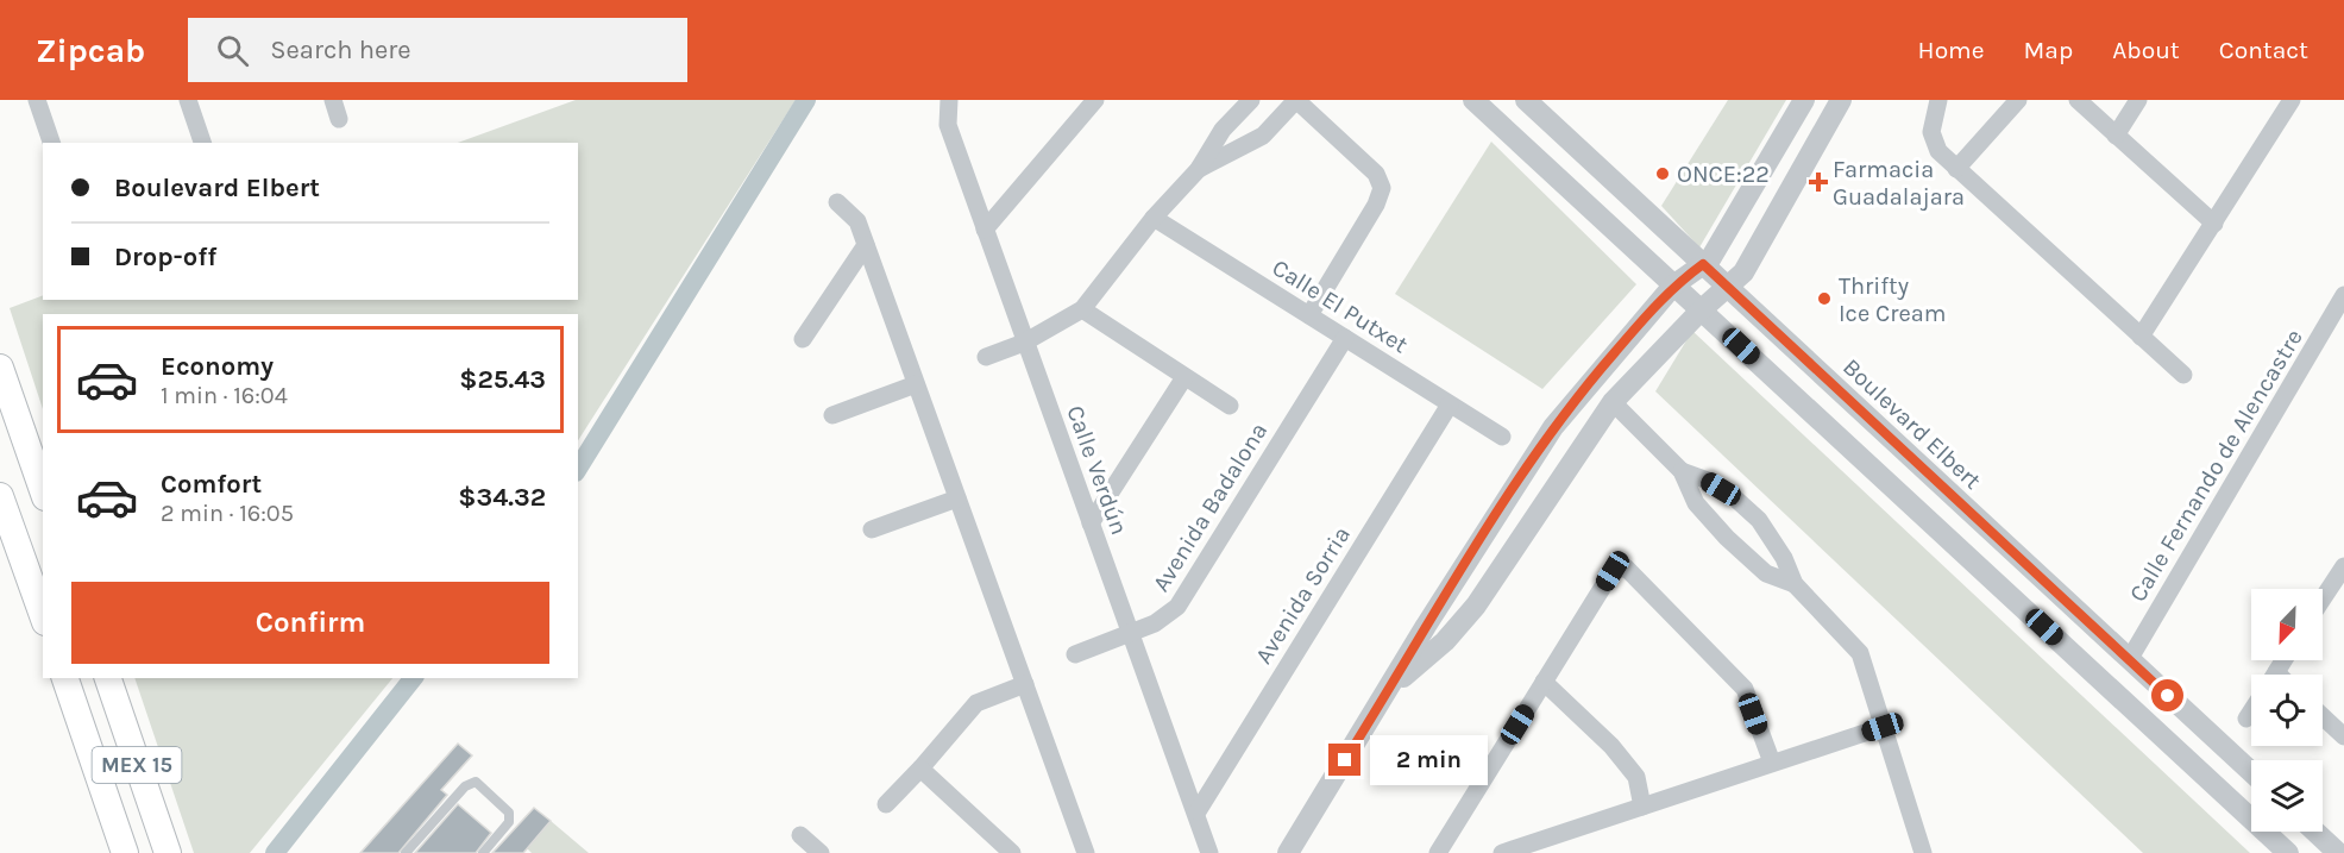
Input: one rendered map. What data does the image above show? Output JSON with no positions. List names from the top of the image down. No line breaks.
{"streets":{"main road":["MEX 15"],"street":["Calle El Putxet","Boulevard Elbert","Calle Fernando de Alencastre","Calle Verdún","Avenida Badalona","Avenida Sorria"]},"crossings":[["Calle El Putxet","Avenida Badalona"],["Calle El Putxet","Avenida Sorria"],["Boulevard Elbert","Calle Fernando de Alencastre"],["Calle Verdún","Avenida Badalona"],["Calle Verdún","Avenida Sorria"]],"places":{"other":["ONCE:22","Thrifty Ice Cream"],"health":["Farmacia Guadalajara"]},"north":"bottom left","page":{"header":"Zipcab","search":"Search here","nav":["Home","Map","About","Contact"],"banner":["Boulevard Elbert","Drop-off"],"list":[{"name":"Economy","note":"1 min · 16:04","value":"$25.43"},{"name":"Comfort","note":"2 min · 16:05","value":"$34.32"}],"buttons":"Confirm","bubble":"2 min"}}
